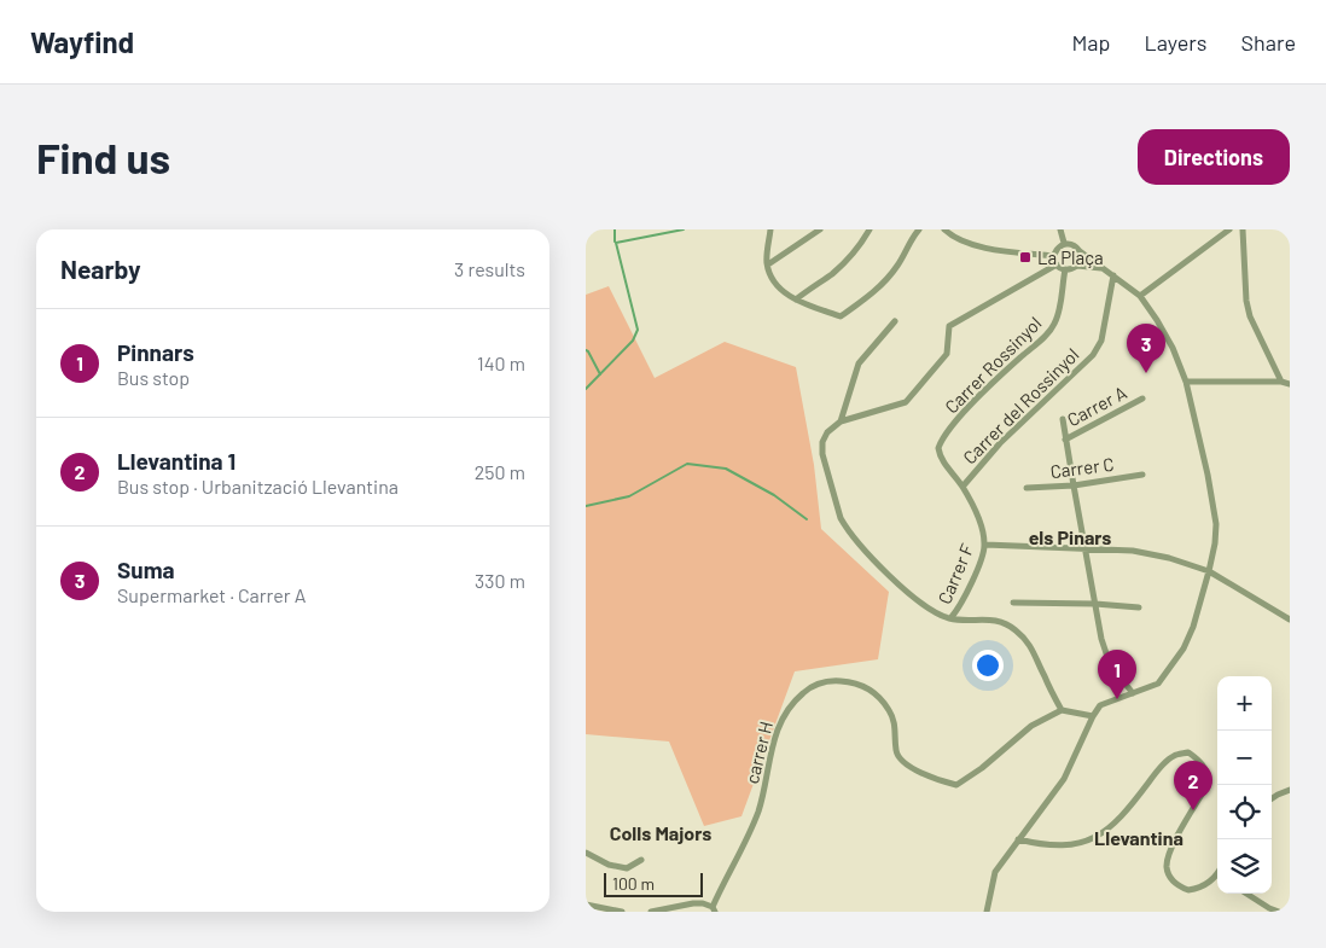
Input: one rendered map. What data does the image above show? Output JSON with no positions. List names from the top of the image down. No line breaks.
{"streets":{"street":["Carrer Rossinyol","Carrer del Rossinyol","Carrer A","Carrer C","Carrer F","carrer H"]},"crossings":[["Carrer Rossinyol","Carrer F"],["Carrer del Rossinyol","Carrer F"]],"districts":["els Pinars","Colls Majors","Llevantina"],"places":{"transit":["La Plaça"]},"scale_bar":"100 m","page":{"header":"Wayfind","nav":["Map","Layers","Share"],"buttons":"Directions","title":"Find us","heading":["Nearby","3 results"],"list":[{"mark":"1","name":"Pinnars","note":"Bus stop","value":"140 m"},{"mark":"2","name":"Llevantina 1","note":"Bus stop · Urbanització Llevantina","value":"250 m"},{"mark":"3","name":"Suma","note":"Supermarket · Carrer A","value":"330 m"}],"pins":["3","1","2"],"map_buttons":["+","−"],"scale":"100 m"}}
